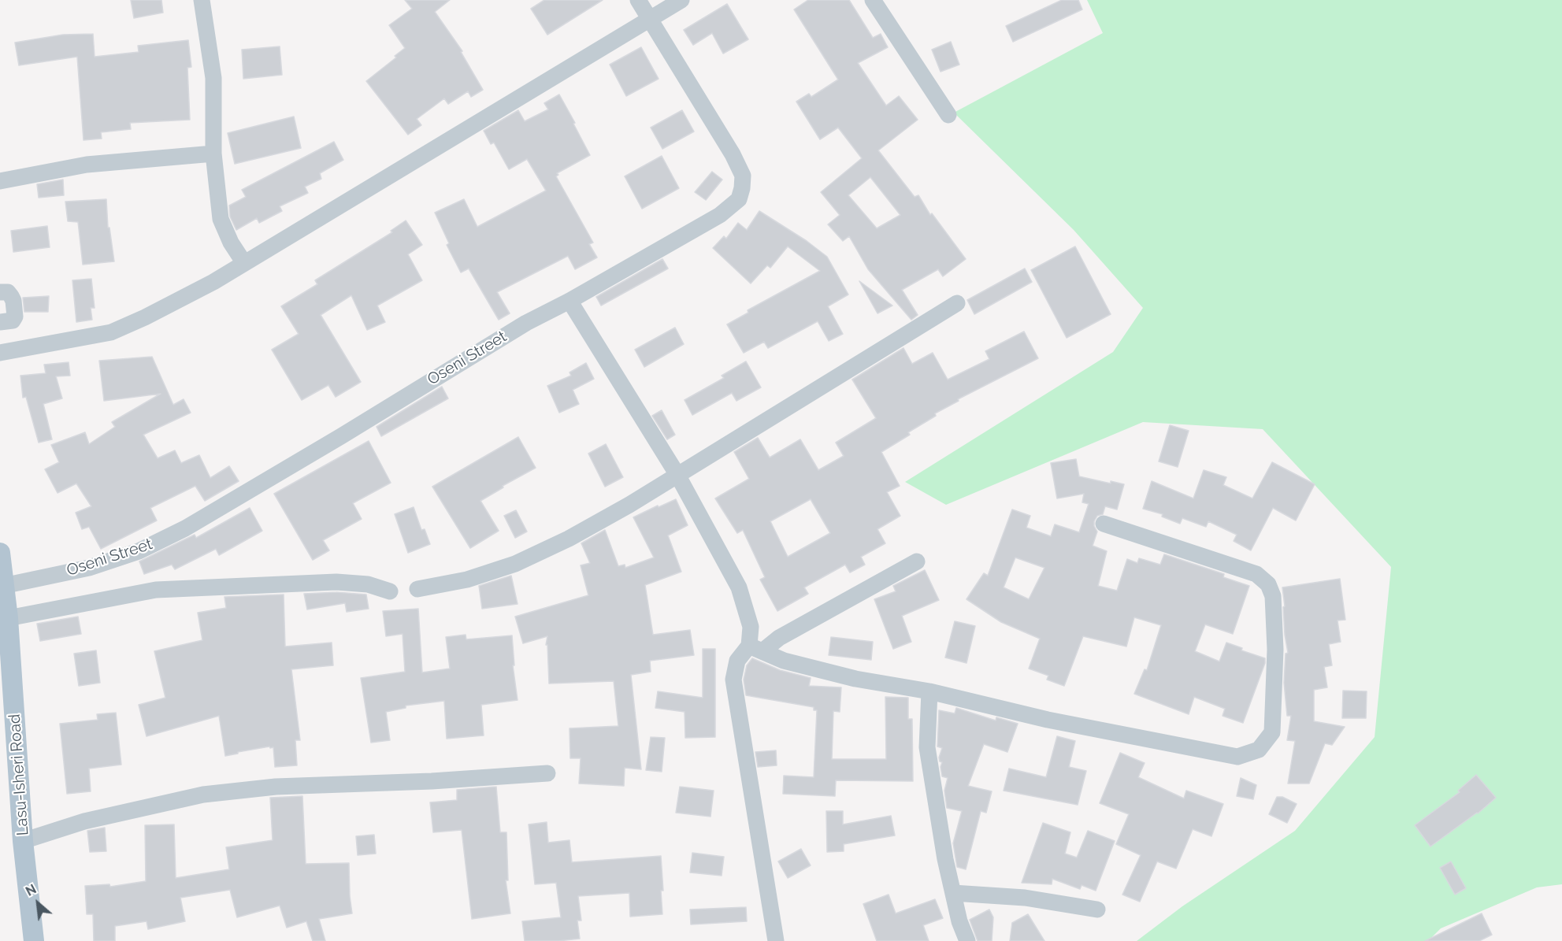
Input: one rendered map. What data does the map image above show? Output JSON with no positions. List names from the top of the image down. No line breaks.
{"streets":{"main road":["Lasu-Isheri Road"],"street":["Oseni Street"]},"crossings":[["Oseni Street","Lasu-Isheri Road"]],"north":"top left"}
